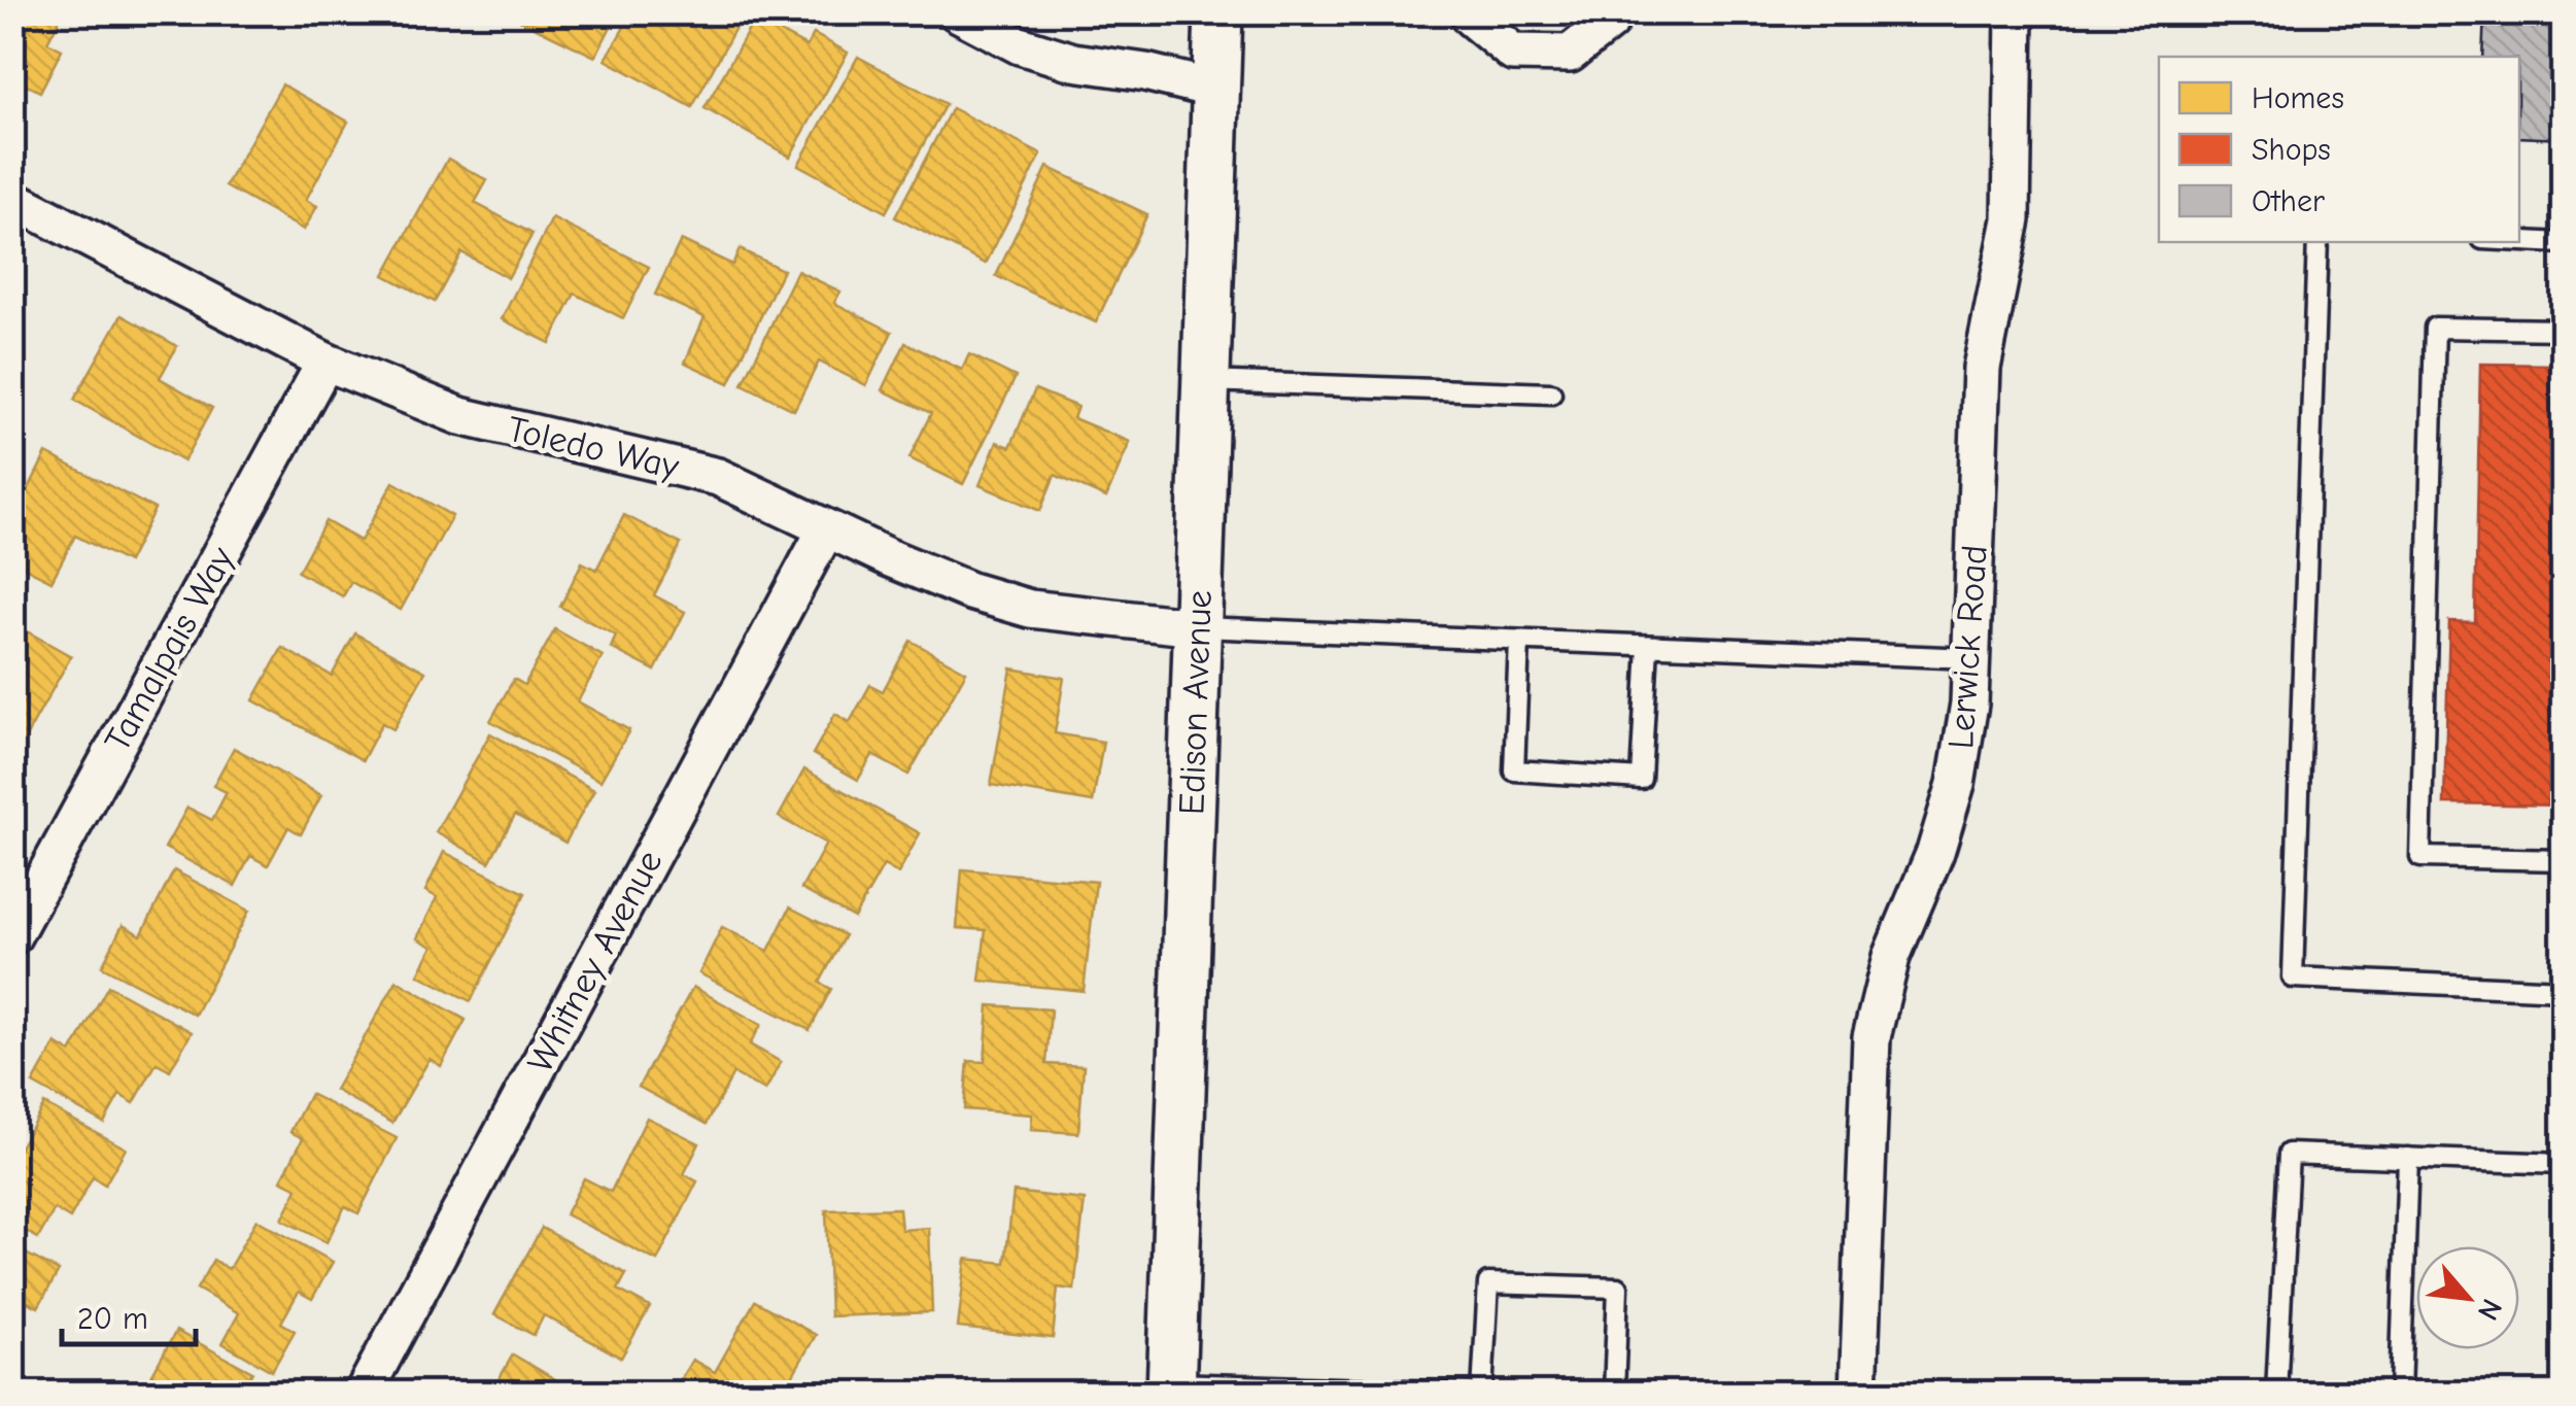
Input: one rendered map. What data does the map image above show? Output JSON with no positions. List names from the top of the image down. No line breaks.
{"streets":{"street":["Toledo Way","Lerwick Road","Tamalpais Way","Edison Avenue","Whitney Avenue"]},"crossings":[["Toledo Way","Tamalpais Way"],["Toledo Way","Edison Avenue"],["Toledo Way","Whitney Avenue"]],"legend":["Homes","Shops","Other"],"scale_bar":"20 m","north":"bottom right"}
